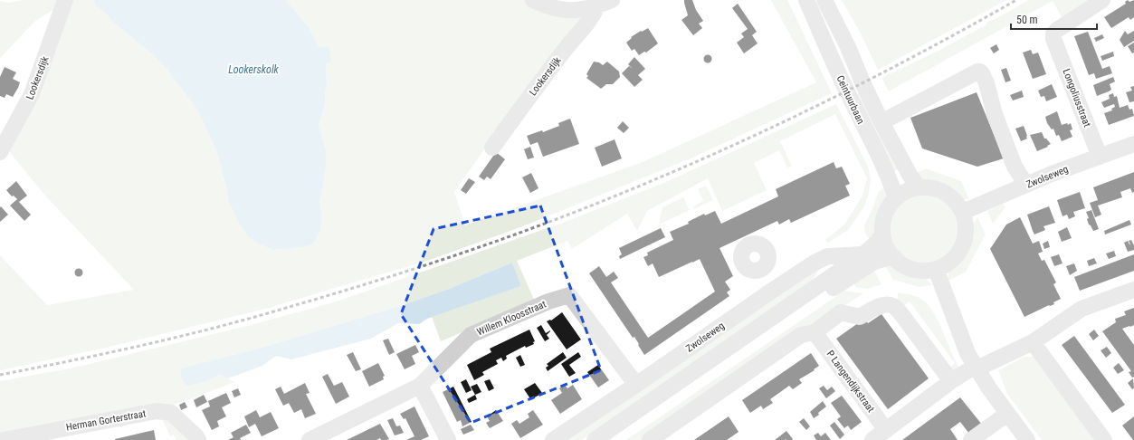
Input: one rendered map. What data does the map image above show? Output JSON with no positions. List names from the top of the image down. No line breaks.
{"streets":{"street":["Lookersdijk","Longoliusstraat","Ceintuurbaan","Zwolseweg","Willem Kloosstraat","P Langendijkstraat","Herman Gorterstraat"]},"crossings":[["Longoliusstraat","Zwolseweg"],["Ceintuurbaan","Zwolseweg"],["Zwolseweg","Willem Kloosstraat"]],"water":["Lookerskolk"],"scale_bar":"50 m"}
